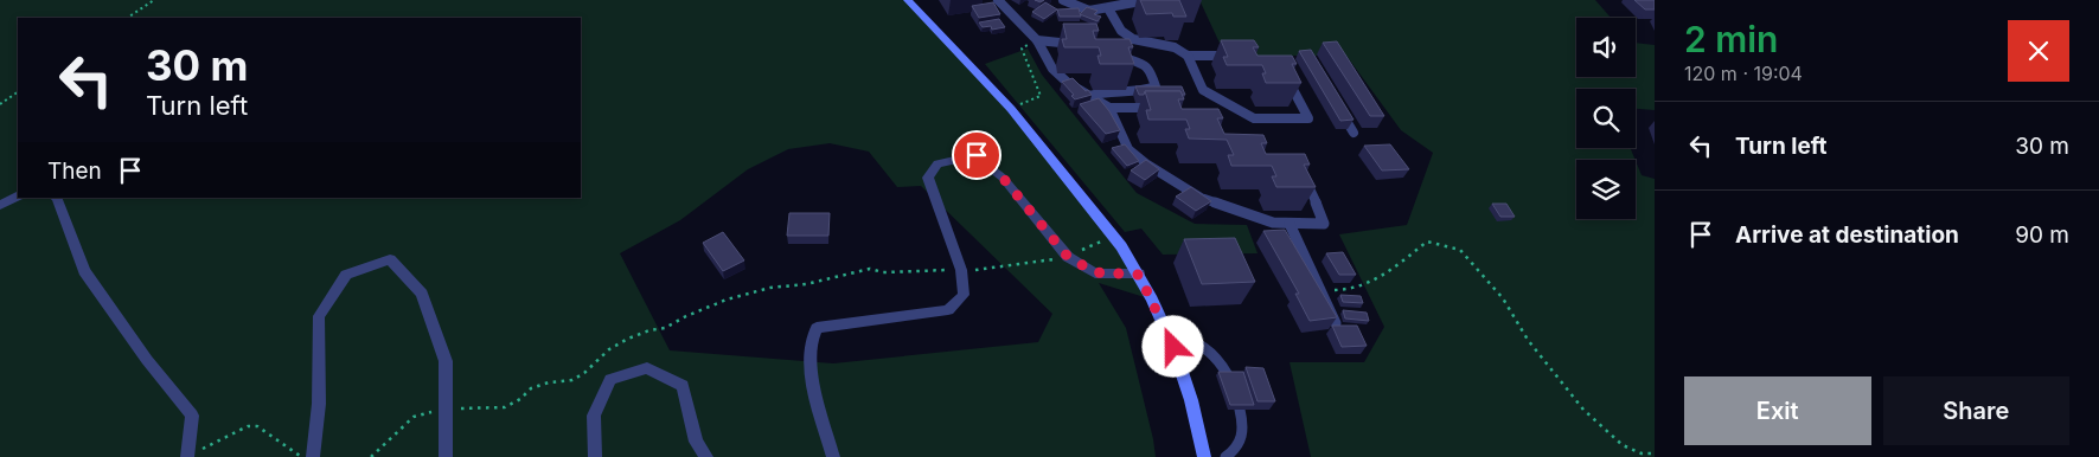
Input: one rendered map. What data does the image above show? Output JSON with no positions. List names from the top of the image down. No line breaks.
{"page":{"heading":["2 min","120 m · 19:04"],"turn":["30 m","Turn left"],"list":[{"name":"Turn left","value":"30 m"},{"name":"Arrive at destination","value":"90 m"}],"then":"Then","buttons":["Exit","Share"]}}
